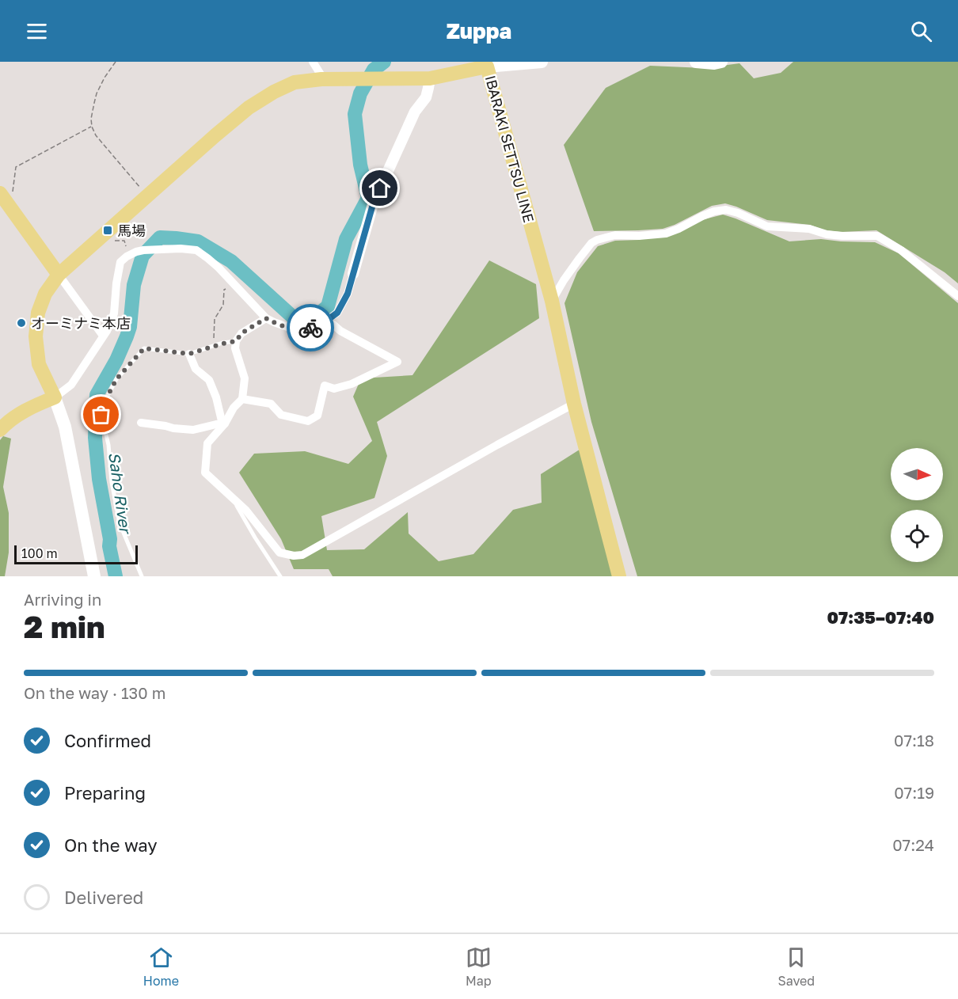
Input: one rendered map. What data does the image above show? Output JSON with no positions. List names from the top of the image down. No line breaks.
{"streets":{"main road":["IBARAKI SETTSU LINE"]},"water":["Saho River"],"places":{"transit":["馬場"],"other":["オーミナミ本店"]},"scale_bar":"100 m","north":"right","page":{"header":"Zuppa","scale":"100 m","heading":["2 min","Arriving in","07:35–07:40"],"bar":"On the way · 130 m","list":[["Confirmed","07:18"],["Preparing","07:19"],["On the way","07:24"],"Delivered"],"tabs":["Home","Map","Saved"]}}
